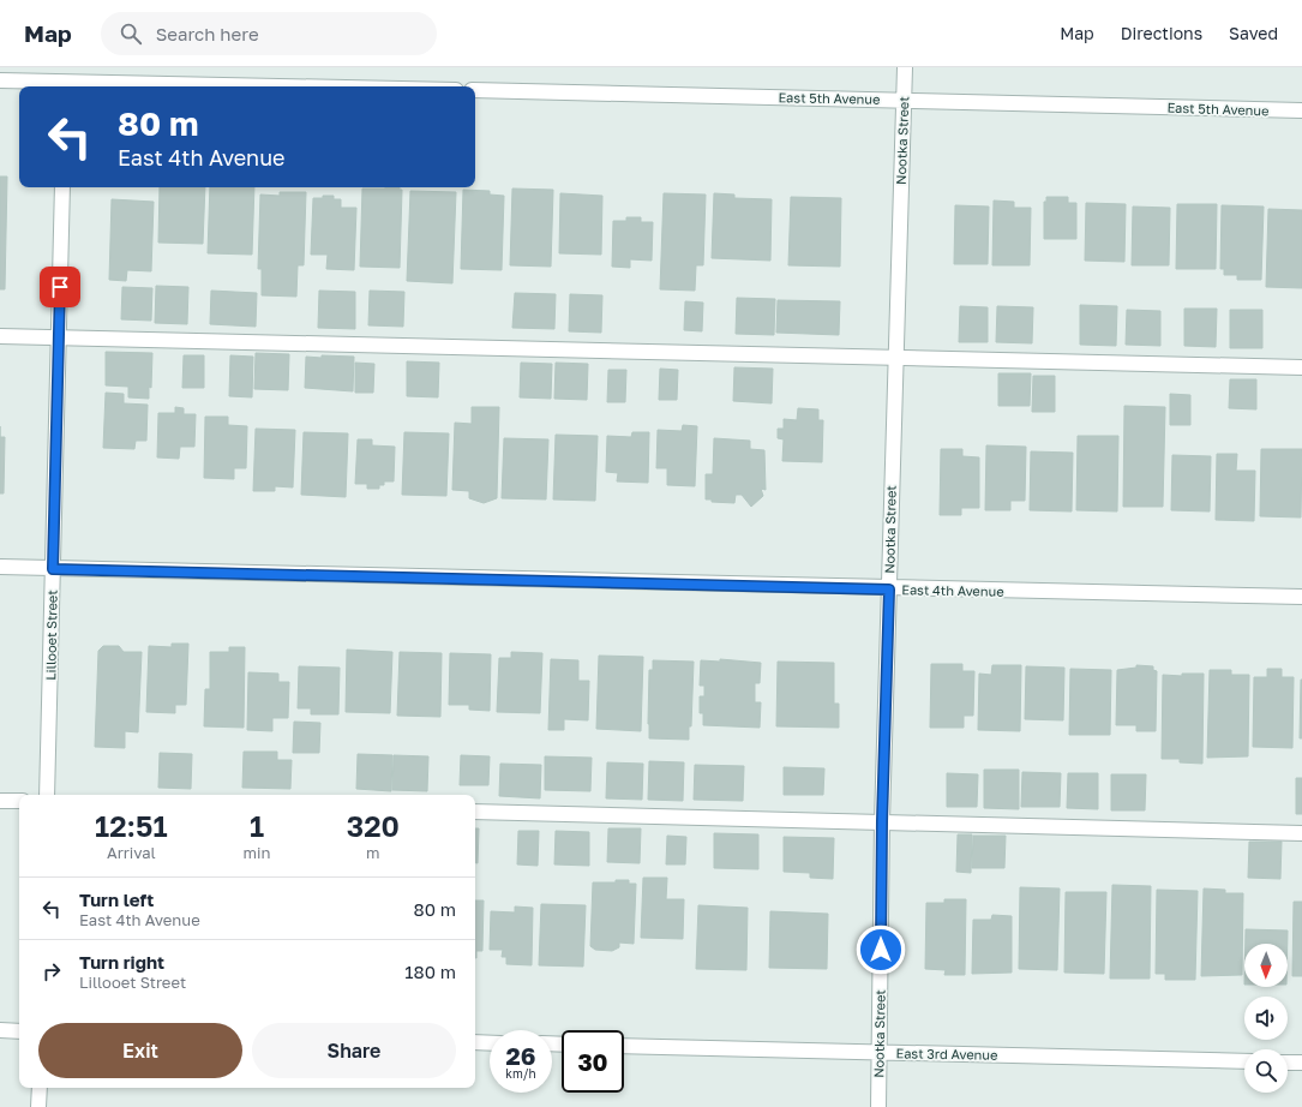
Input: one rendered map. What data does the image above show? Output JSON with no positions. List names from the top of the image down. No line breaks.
{"streets":{"street":["East 5th Avenue","Nootka Street","East 4th Avenue","Lillooet Street","East 3rd Avenue"]},"crossings":[["East 5th Avenue","Nootka Street"],["Nootka Street","East 4th Avenue"],["Nootka Street","East 3rd Avenue"],["East 4th Avenue","Lillooet Street"]],"north":"bottom","page":{"header":"Map","search":"Search here","nav":["Map","Directions","Saved"],"turn":["80 m","East 4th Avenue"],"eta":["12:51","Arrival","1","min","320","m"],"list":[{"name":"Turn left","note":"East 4th Avenue","value":"80 m"},{"name":"Turn right","note":"Lillooet Street","value":"180 m"}],"buttons":["Exit","Share"],"speed":"26 km/h","limit":"30"}}
